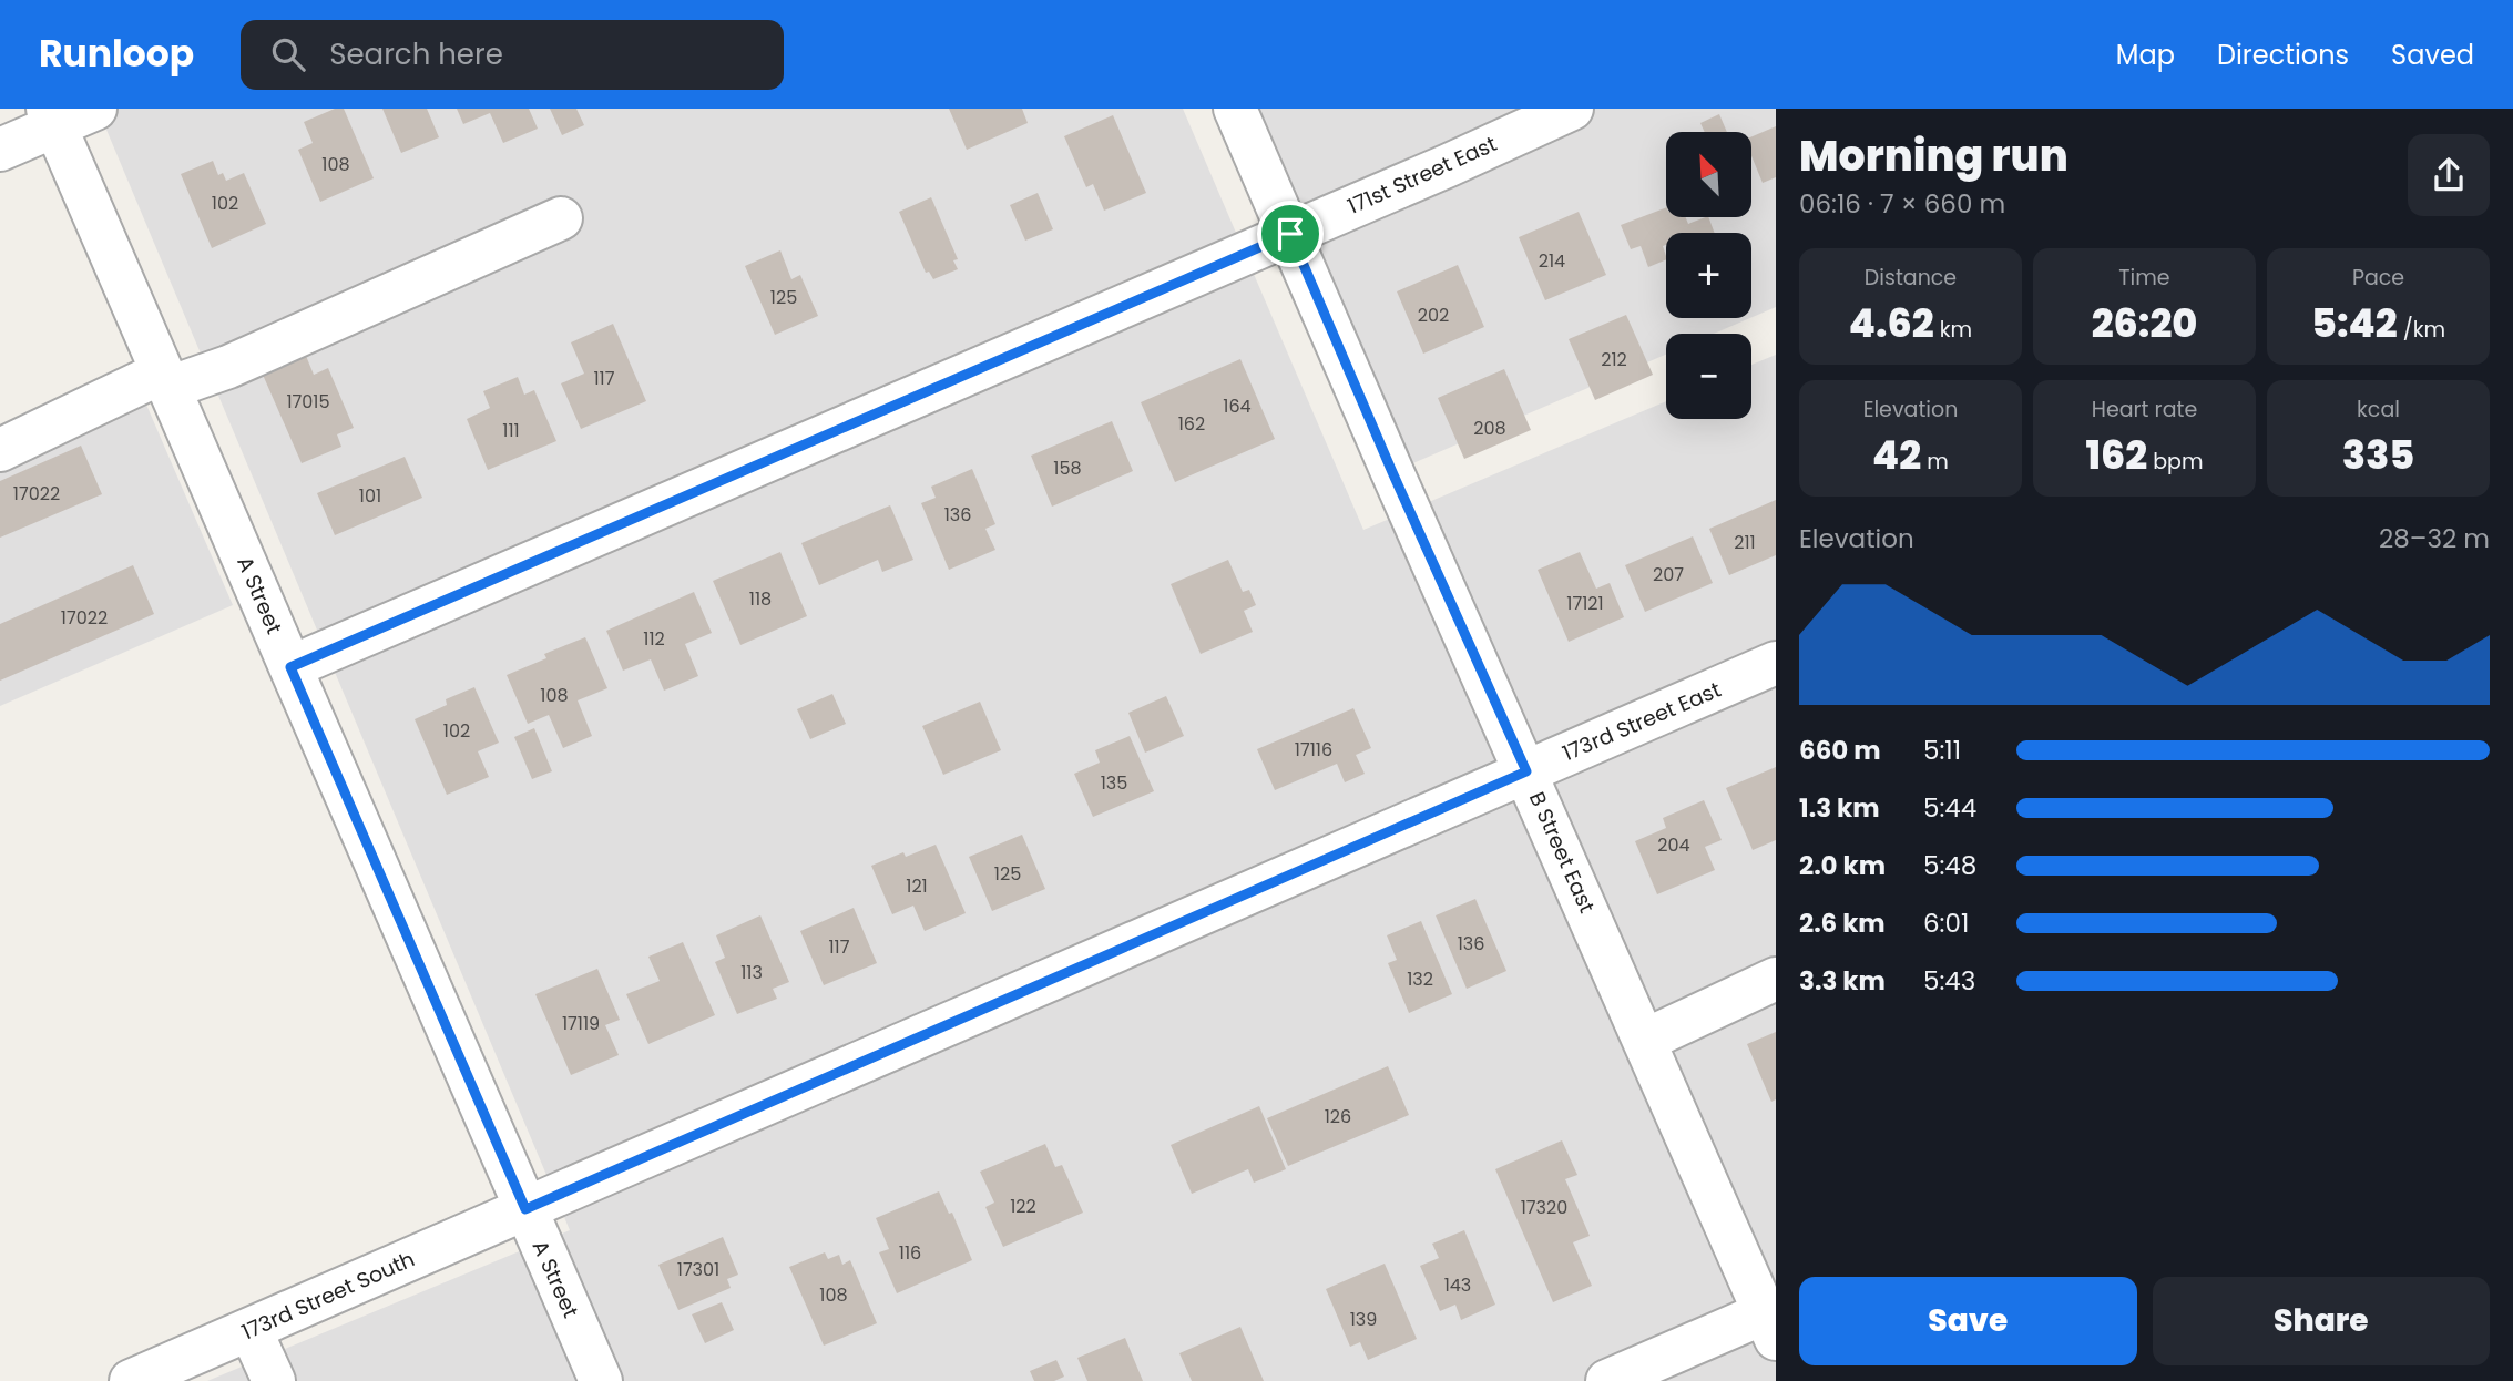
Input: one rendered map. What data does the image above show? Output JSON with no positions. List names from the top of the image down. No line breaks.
{"streets":{"street":["171st Street East","A Street","173rd Street East","B Street East","173rd Street South"]},"crossings":[["171st Street East","A Street"],["171st Street East","B Street East"],["A Street","173rd Street East"],["A Street","173rd Street South"],["173rd Street East","B Street East"],["173rd Street East","173rd Street South"]],"house_numbers":["108","102","214","125","202","212","117","17015","164","162","208","111","158","17022","101","136","211","207","118","17121","17022","112","108","102","17116","135","204","125","121","136","117","113","132","17119","126","122","17320","116","17301","143","108","139"],"north":"top left","page":{"header":"Runloop","search":"Search here","nav":["Map","Directions","Saved"],"heading":["Morning run","06:16 · 7 × 660 m"],"map_buttons":["+","−"],"stats":[["Distance","4.62 km"],["Time","26:20"],["Pace","5:42 /km"],["Elevation","42 m"],["Heart rate","162 bpm"],["kcal","335"]],"chart":["Elevation","28–32 m"],"list":[{"name":"660 m","note":"5:11"},{"name":"1.3 km","note":"5:44"},{"name":"2.0 km","note":"5:48"},{"name":"2.6 km","note":"6:01"},{"name":"3.3 km","note":"5:43"}],"buttons":["Save","Share"]}}
